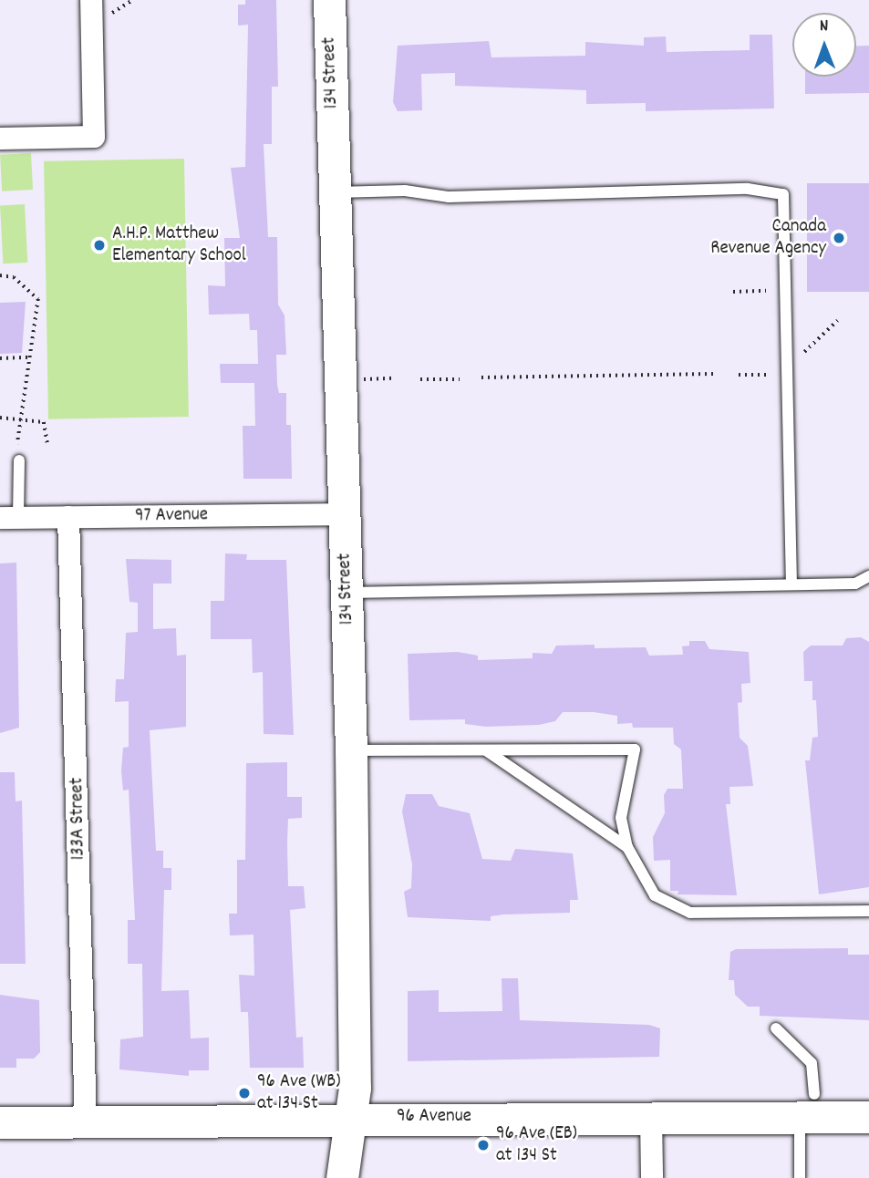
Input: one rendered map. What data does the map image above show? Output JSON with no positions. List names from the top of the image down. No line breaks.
{"streets":{"street":["134 Street","97 Avenue","133A Street","96 Avenue"]},"crossings":[["134 Street","97 Avenue"],["134 Street","96 Avenue"],["97 Avenue","133A Street"],["133A Street","96 Avenue"]],"places":["Canada Revenue Agency","A.H.P. Matthew Elementary School","96 Ave (WB) at 134 St","96 Ave (EB) at 134 St"],"north":"top"}
